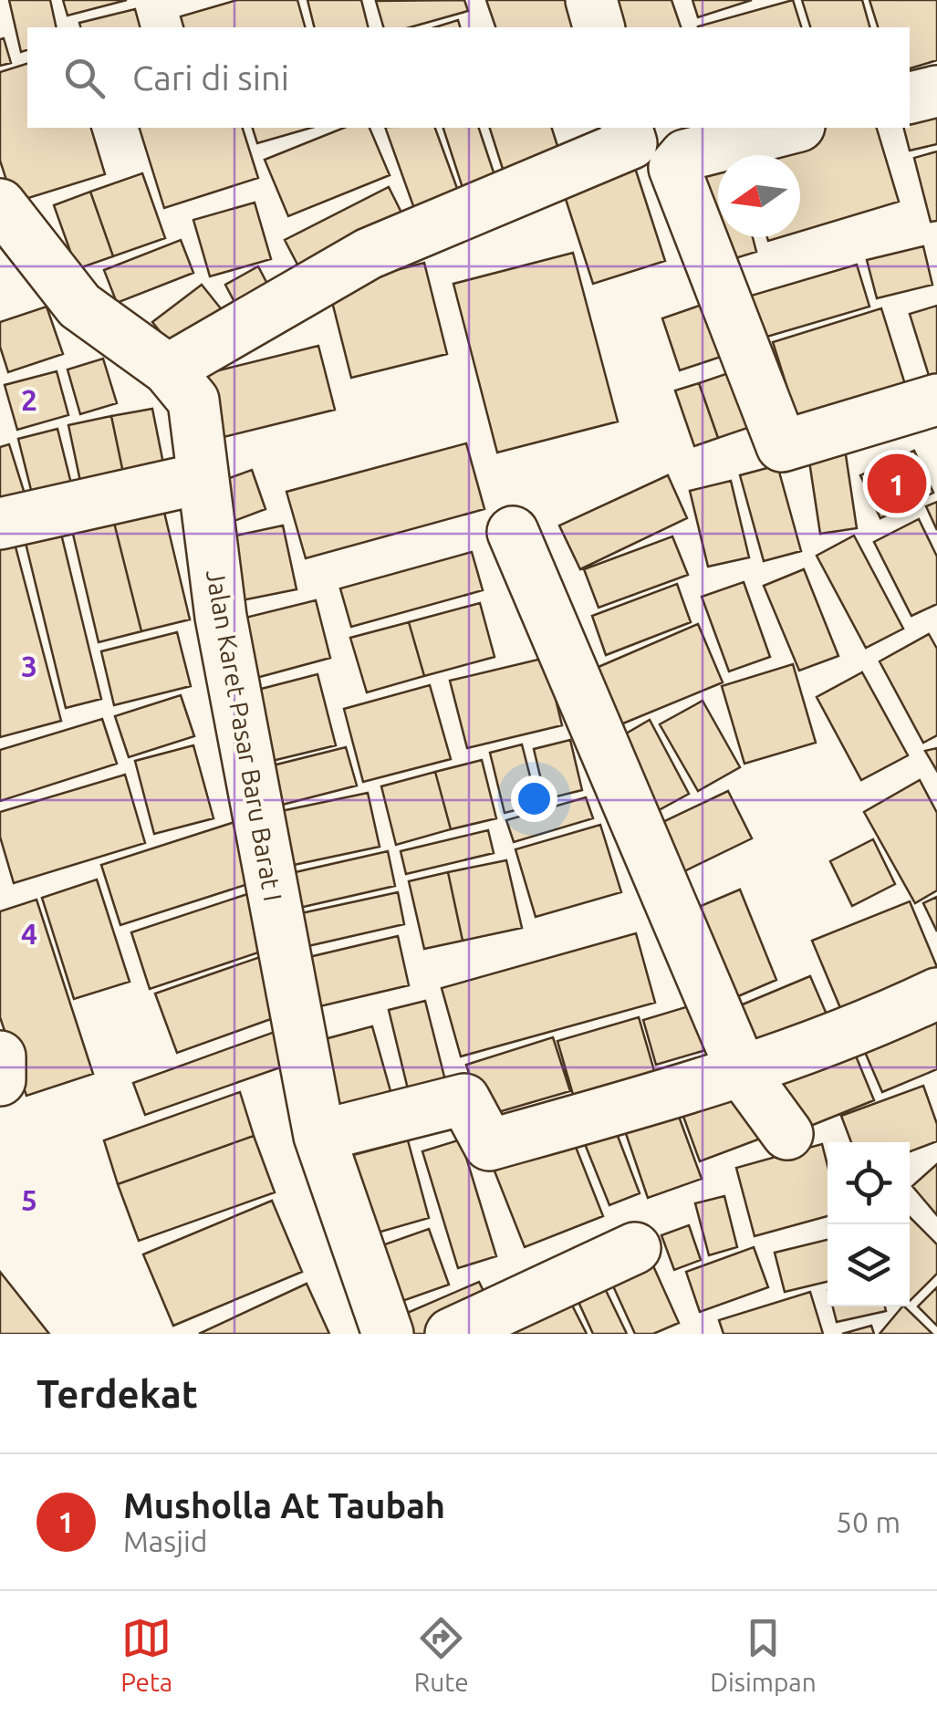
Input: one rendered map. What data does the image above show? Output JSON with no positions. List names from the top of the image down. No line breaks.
{"streets":{"street":["Jalan Karet Pasar Baru Barat I"]},"north":"left","page":{"search":"Cari di sini","pins":"1","heading":"Terdekat","list":[{"mark":"1","name":"Musholla At Taubah","note":"Masjid","value":"50 m"}],"nav":["Peta","Rute","Disimpan"]},"grid":{"rows":["2","3","4","5"]}}
